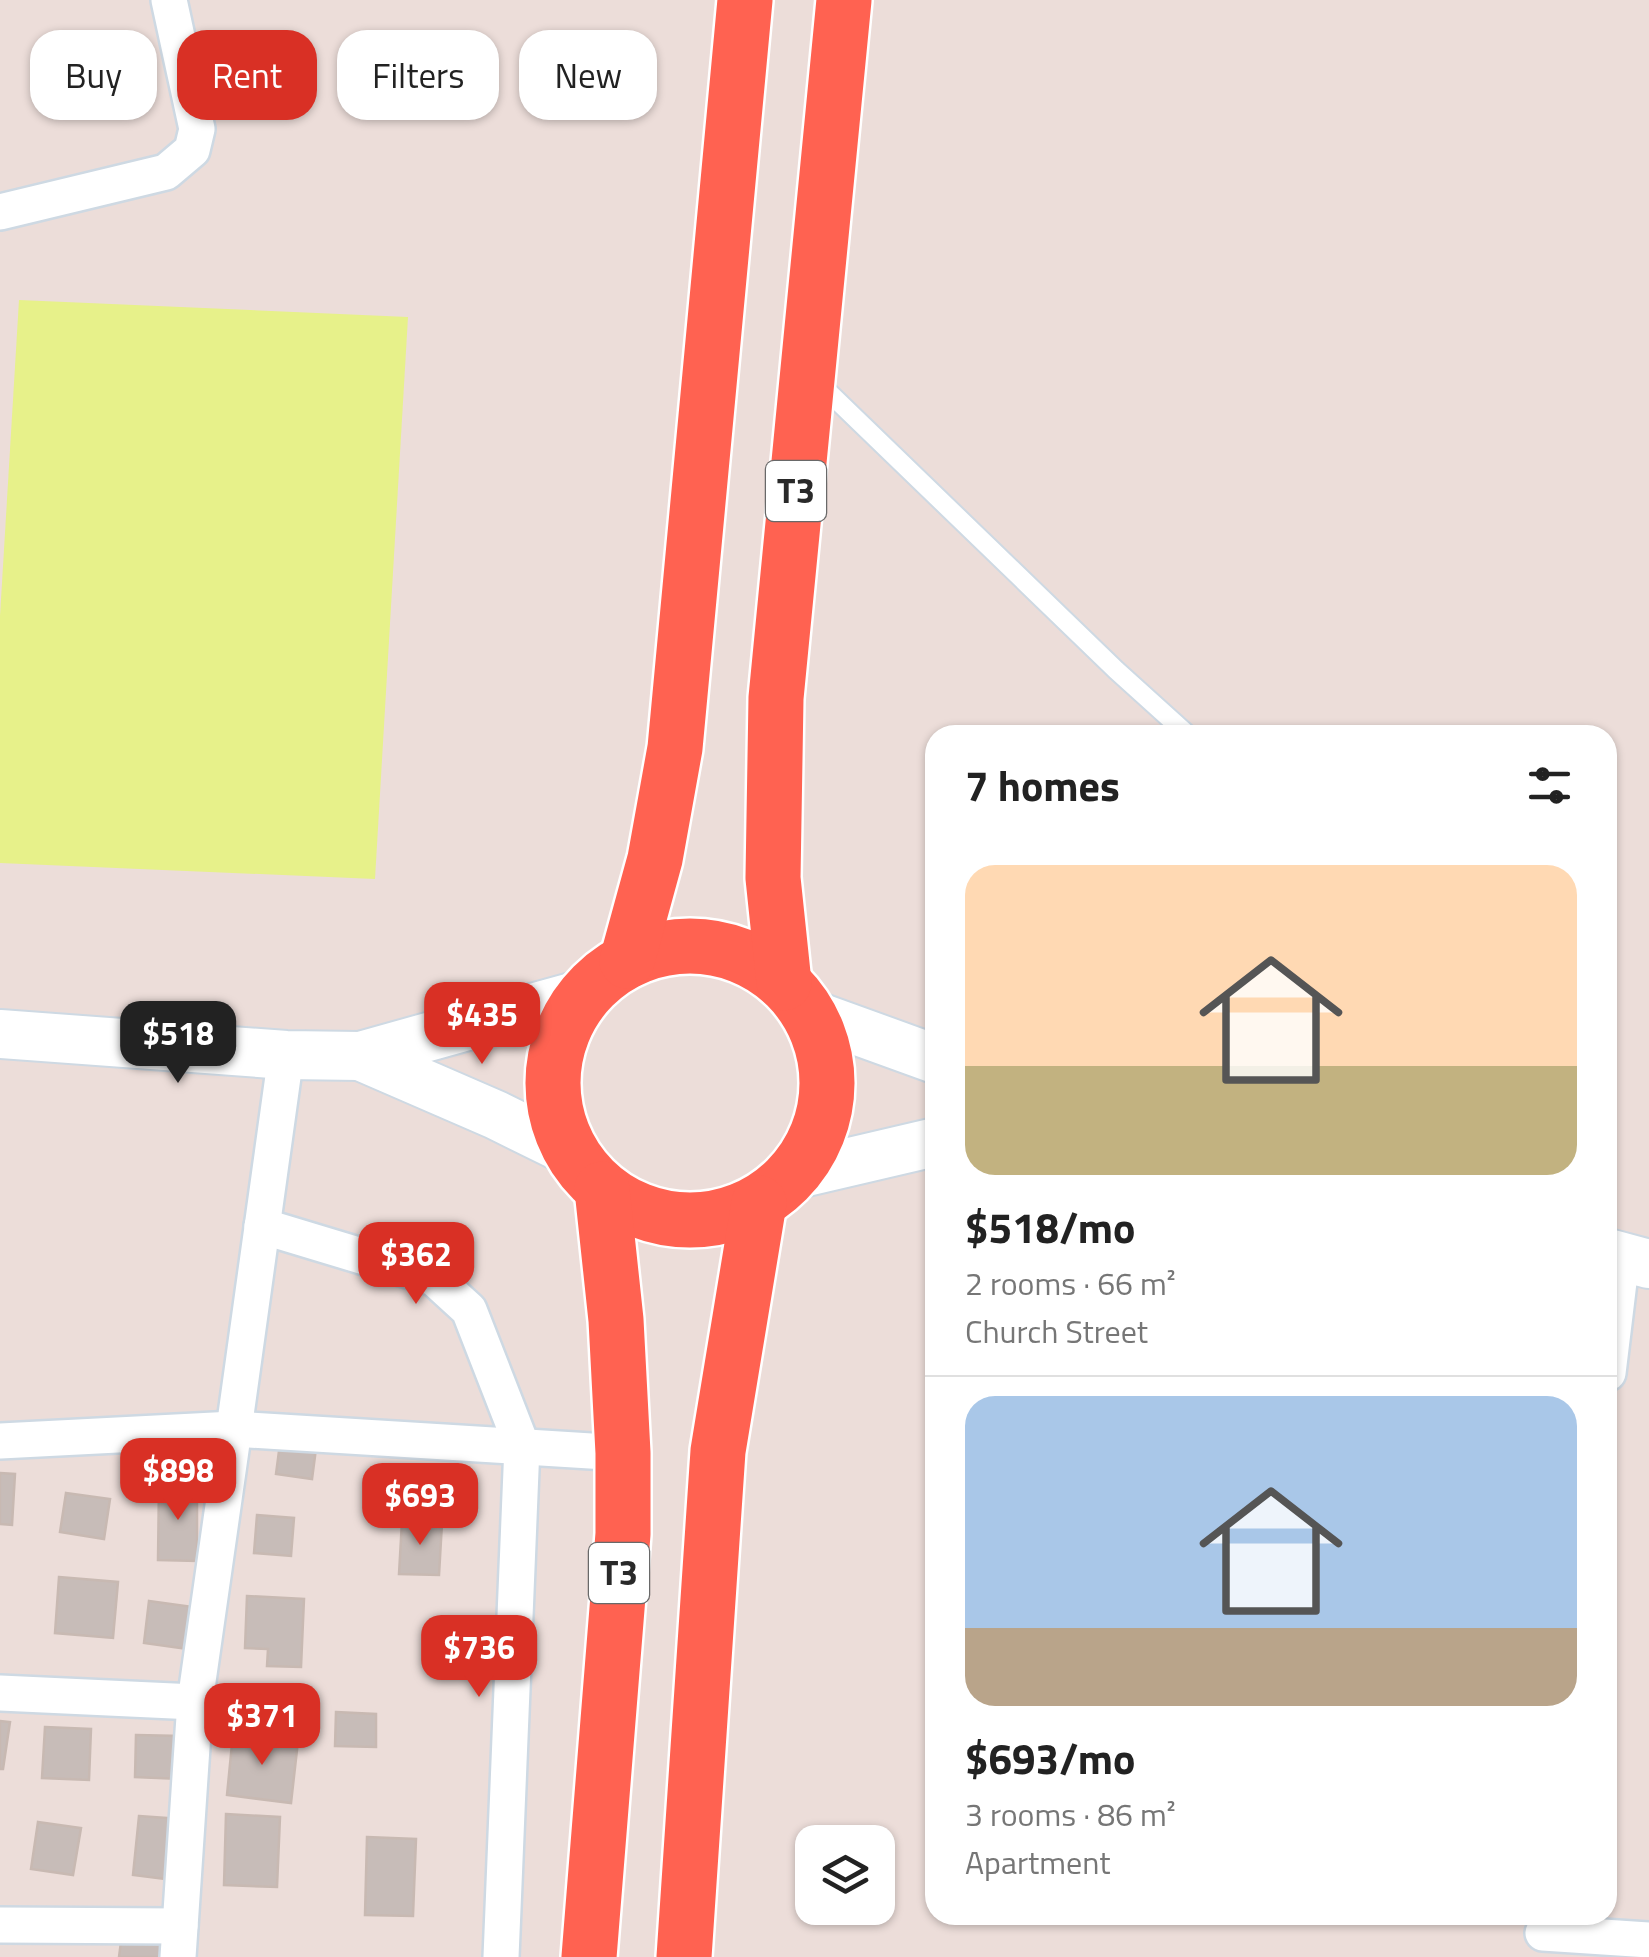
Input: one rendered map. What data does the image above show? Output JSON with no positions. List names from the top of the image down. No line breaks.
{"streets":{"highway":["T3"]},"page":{"chip":["Buy","Rent","Filters","New"],"heading":"7 homes","list":[{"name":"$518/mo","note":"2 rooms · 66 m² · Church Street"},{"name":"$693/mo","note":"3 rooms · 86 m² · Apartment"}],"price":["$435","$518","$362","$898","$693","$736","$371"]}}
